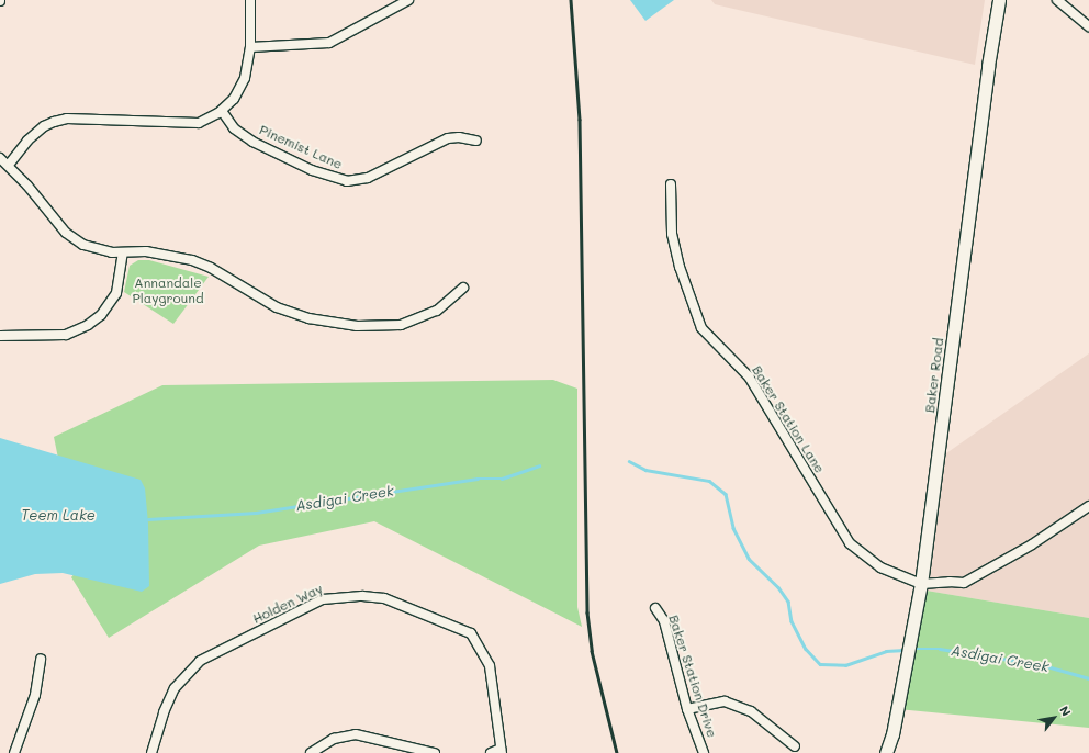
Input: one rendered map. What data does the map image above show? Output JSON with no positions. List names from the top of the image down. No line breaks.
{"streets":{"main road":["Baker Road"],"street":["Pinemist Lane","Baker Station Lane","Holden Way","Baker Station Drive"]},"crossings":[["Baker Road","Baker Station Lane"]],"water":["Asdigai Creek","Teem Lake"],"parks":["Annandale Playground"],"north":"top right"}
